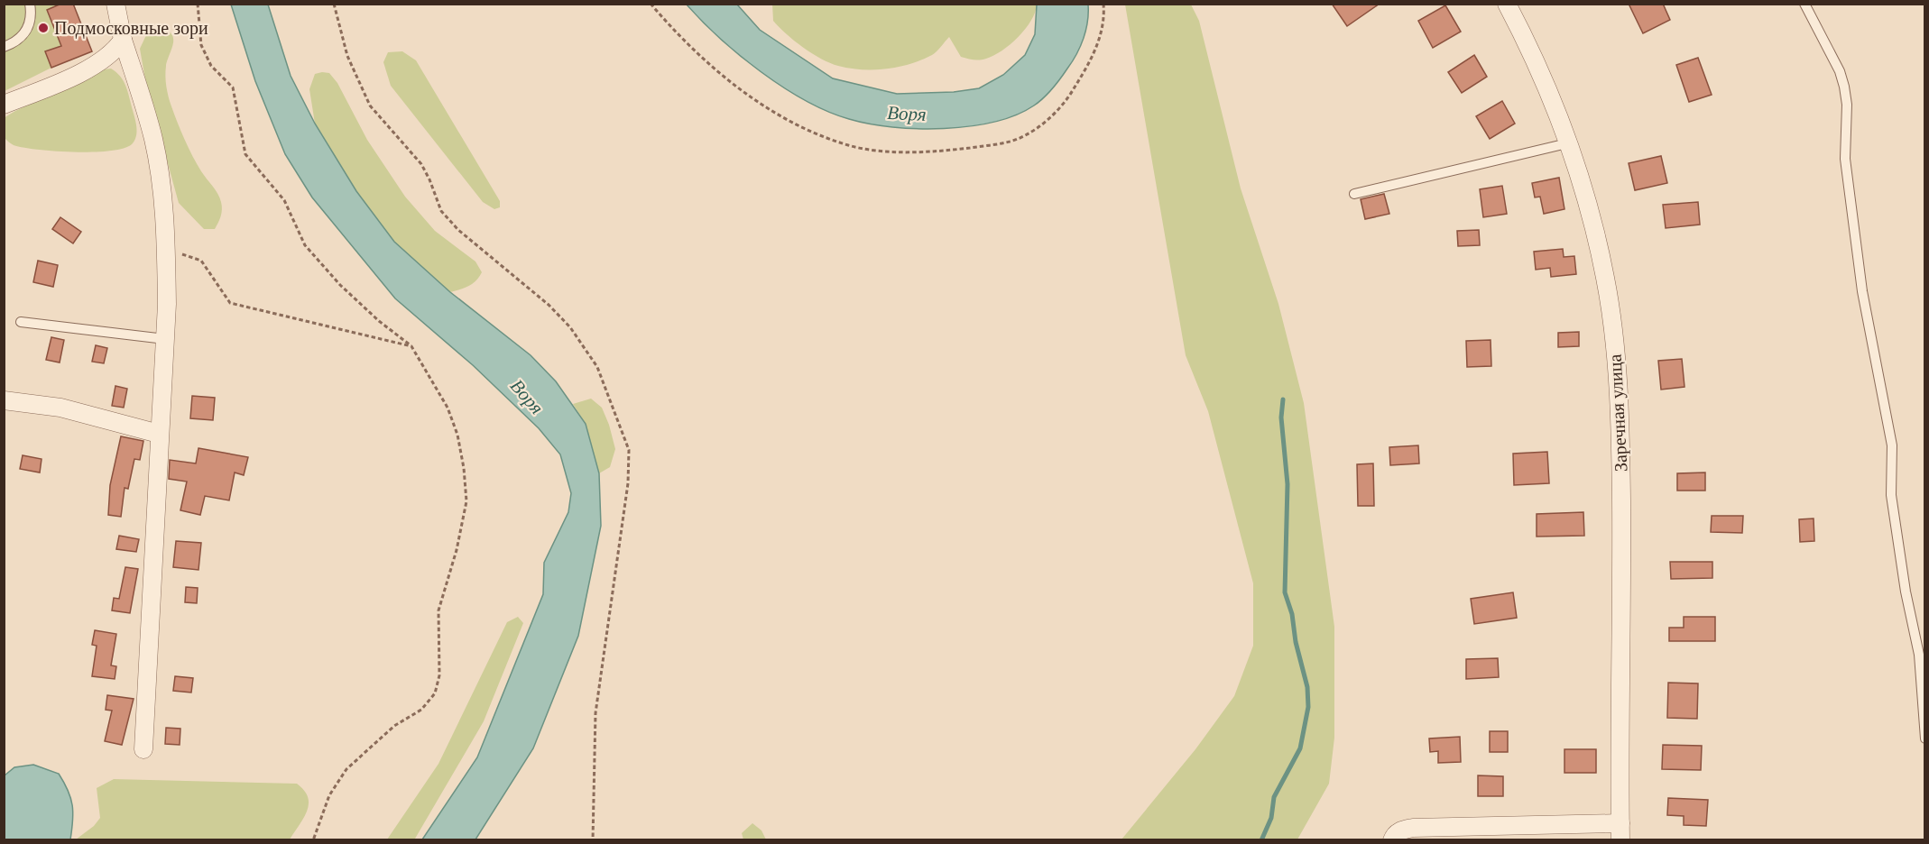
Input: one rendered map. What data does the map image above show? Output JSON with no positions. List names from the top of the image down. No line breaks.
{"streets":{"street":["Заречная улица"]},"water":["Воря"],"places":["Подмосковные зори"]}
